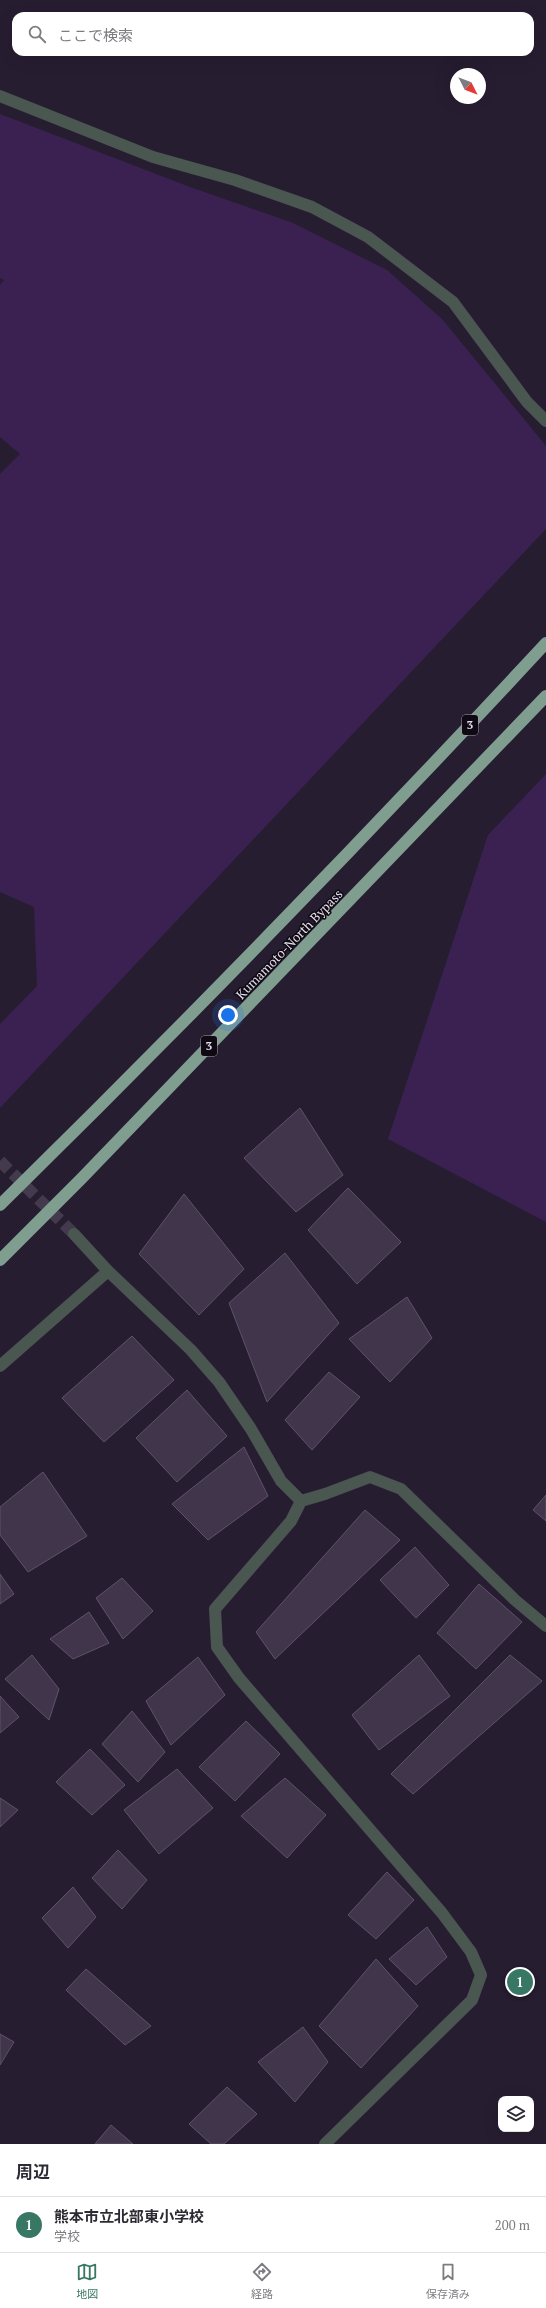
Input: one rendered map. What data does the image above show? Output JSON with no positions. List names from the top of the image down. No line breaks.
{"streets":{"highway":["3","Kumamoto-North Bypass"]},"north":"bottom right","page":{"search":"ここで検索","pins":"1","heading":"周辺","list":[{"mark":"1","name":"熊本市立北部東小学校","note":"学校","value":"200 m"}],"nav":["地図","経路","保存済み"]}}
